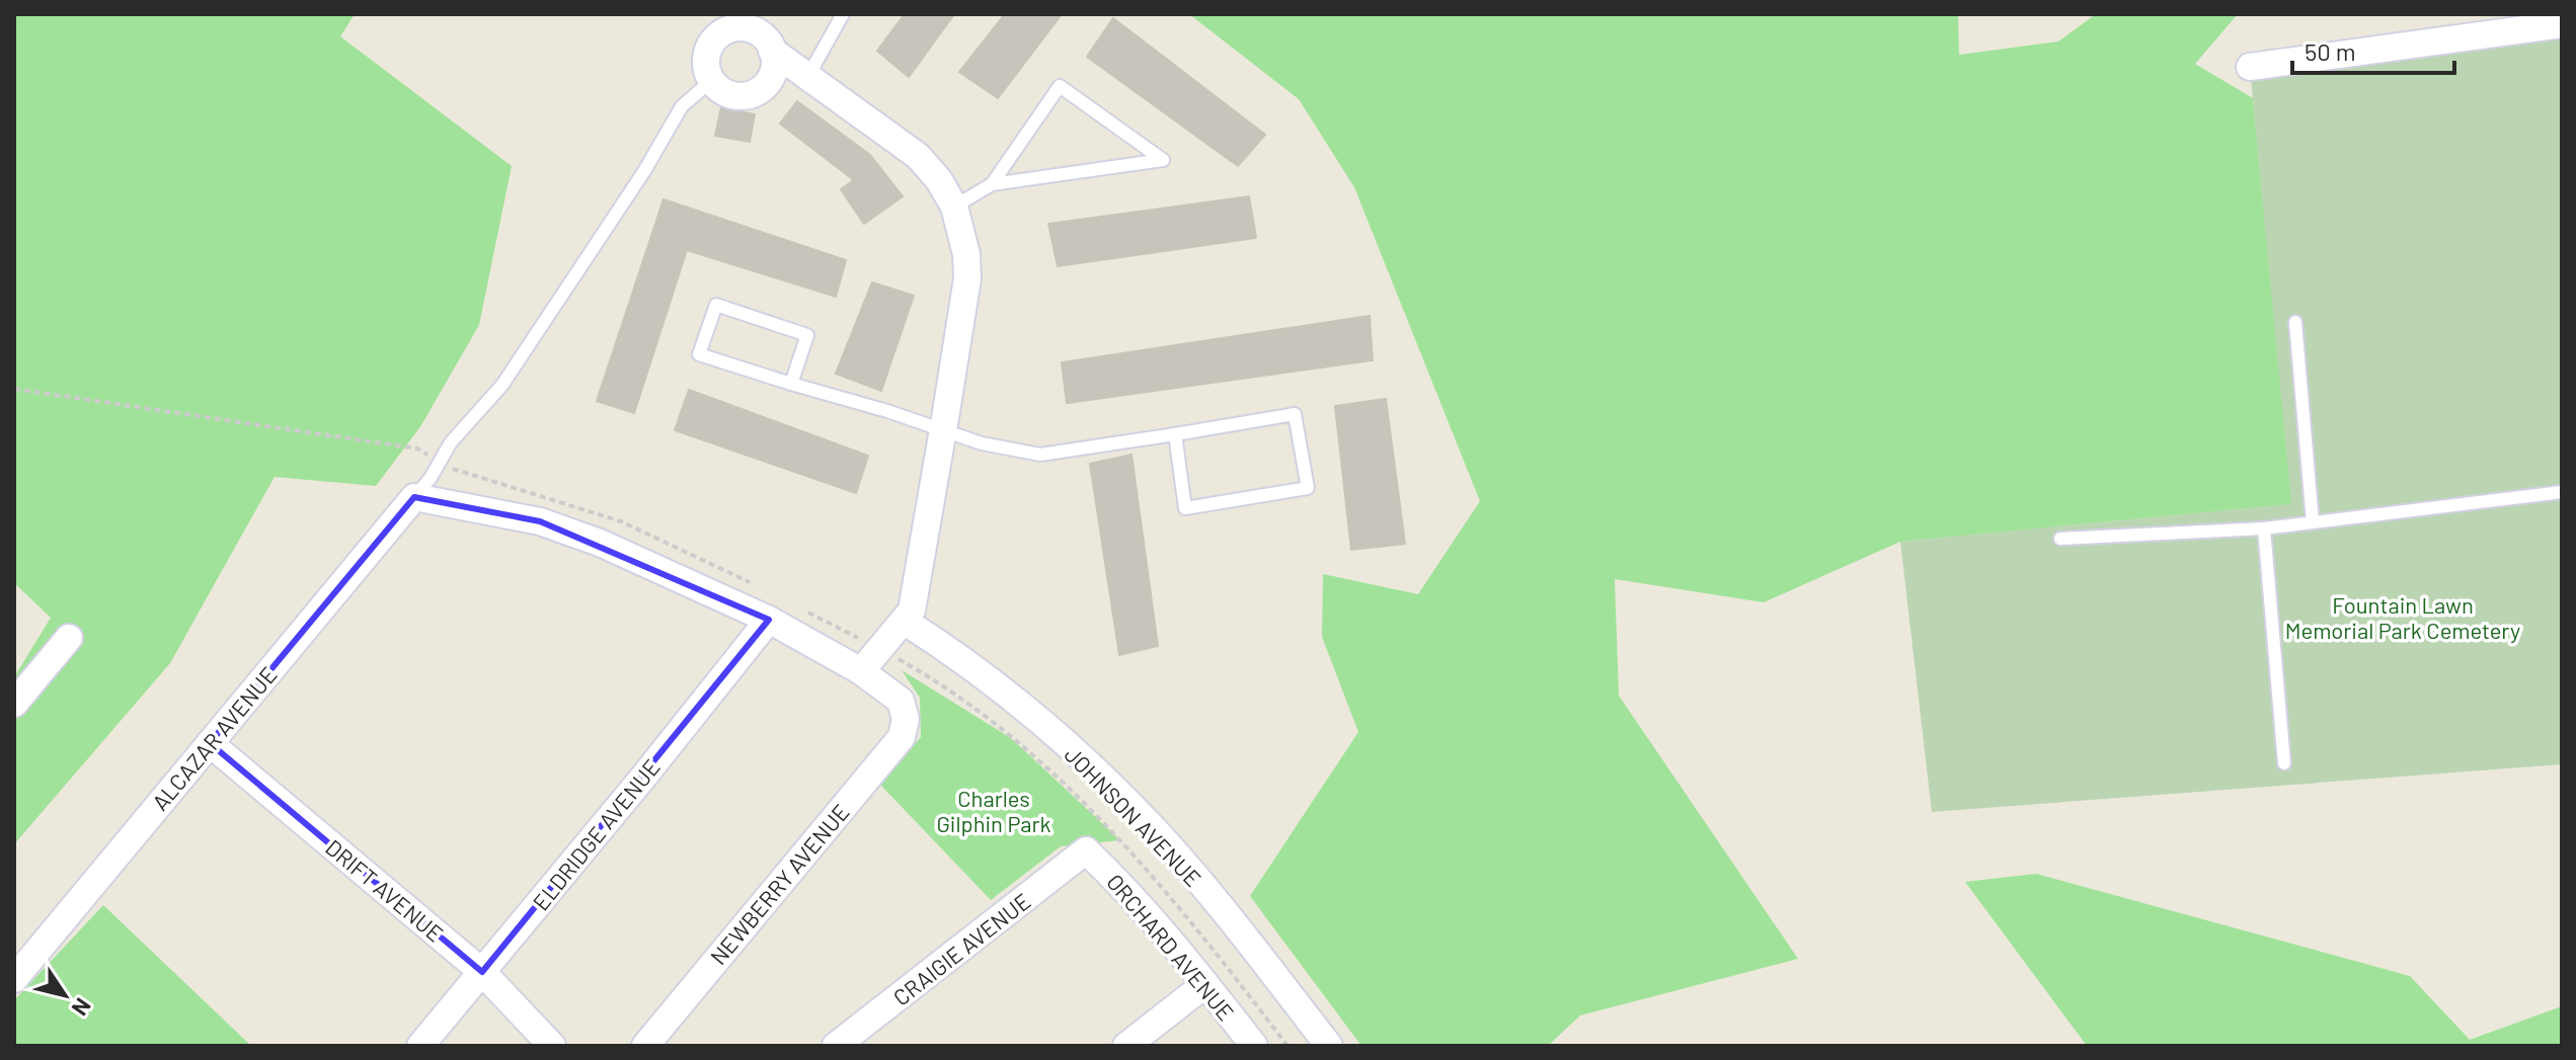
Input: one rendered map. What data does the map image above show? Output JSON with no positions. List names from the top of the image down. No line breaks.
{"streets":{"street":["ALCAZAR AVENUE","JOHNSON AVENUE","ELDRIDGE AVENUE","NEWBERRY AVENUE","DRIFT AVENUE","ORCHARD AVENUE","CRAIGIE AVENUE"]},"crossings":[["ALCAZAR AVENUE","DRIFT AVENUE"],["ELDRIDGE AVENUE","DRIFT AVENUE"],["ORCHARD AVENUE","CRAIGIE AVENUE"]],"parks":["Fountain Lawn Memorial Park Cemetery","Charles Gilphin Park"],"scale_bar":"50 m","north":"bottom right"}
